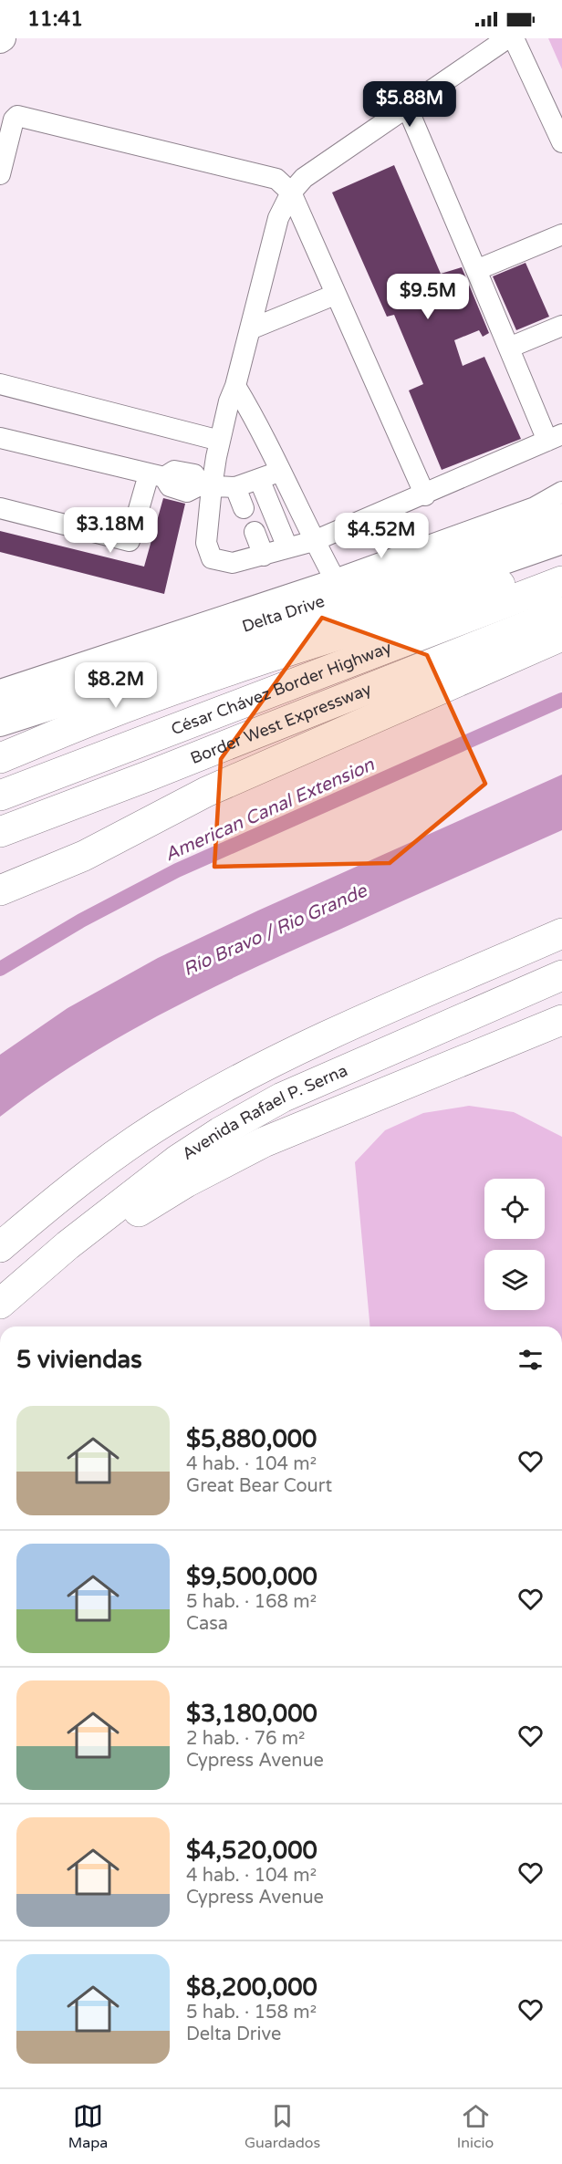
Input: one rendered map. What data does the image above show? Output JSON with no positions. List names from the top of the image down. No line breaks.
{"streets":{"highway":["César Chávez Border Highway","Border West Expressway","Avenida Rafael P. Serna"],"main road":["Delta Drive"]},"water":["American Canal Extension","Río Bravo / Rio Grande"],"page":{"status":"11:41","price":["$5.88M","$9.5M","$3.18M","$4.52M","$8.2M"],"heading":"5 viviendas","list":[{"name":"$5,880,000","note":"4 hab. · 104 m² · Great Bear Court"},{"name":"$9,500,000","note":"5 hab. · 168 m² · Casa"},{"name":"$3,180,000","note":"2 hab. · 76 m² · Cypress Avenue"},{"name":"$4,520,000","note":"4 hab. · 104 m² · Cypress Avenue"},{"name":"$8,200,000","note":"5 hab. · 158 m² · Delta Drive"}],"tabs":["Mapa","Guardados","Inicio"]}}
